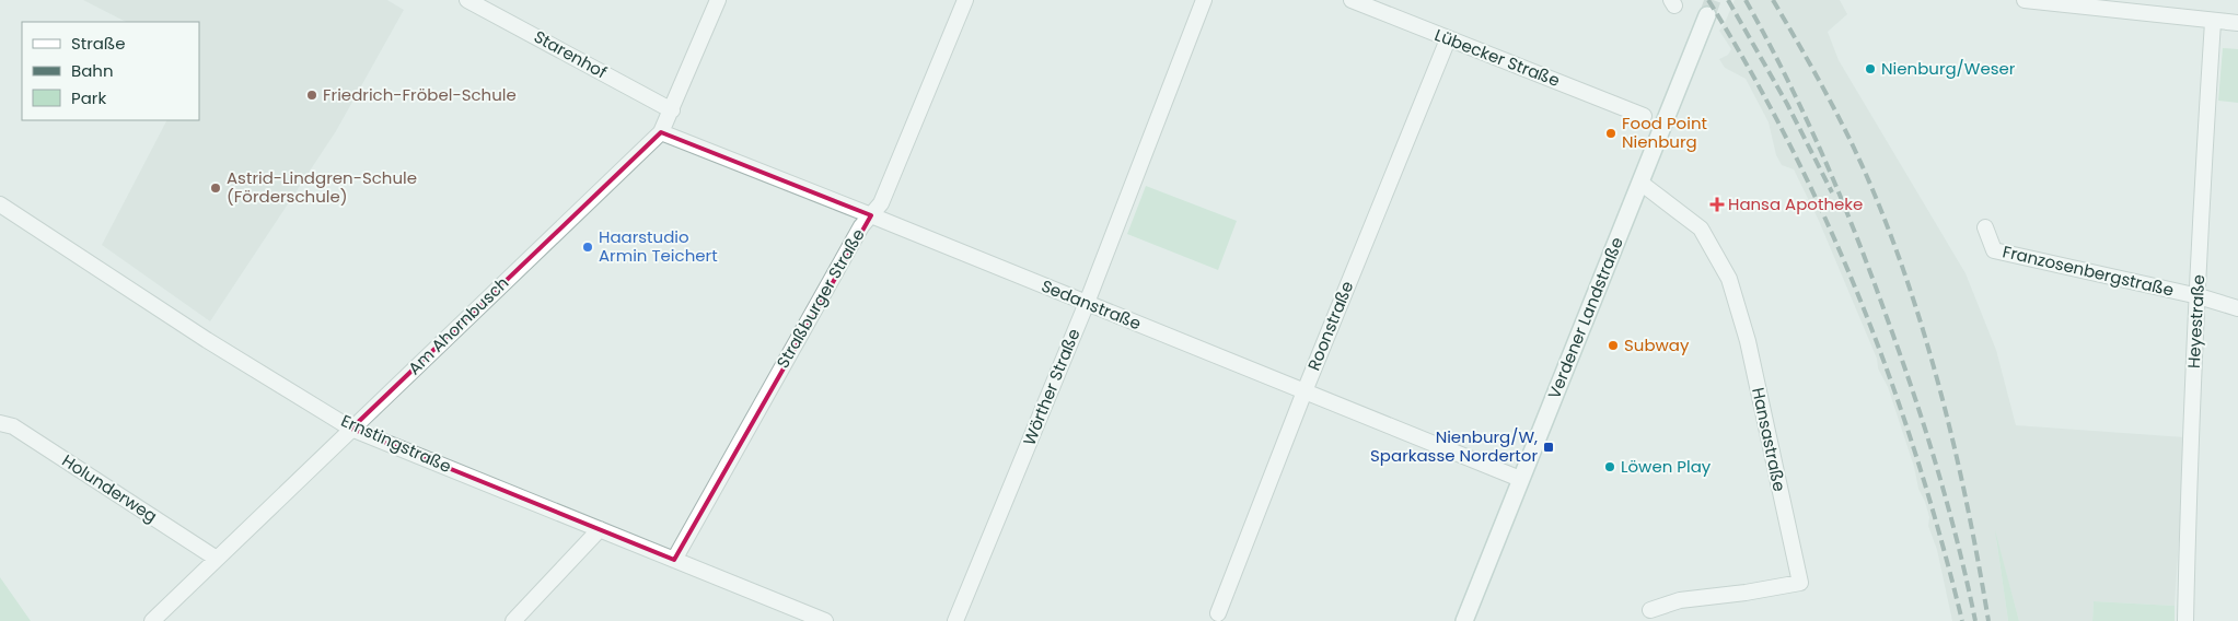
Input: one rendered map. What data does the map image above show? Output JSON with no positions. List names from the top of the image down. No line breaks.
{"streets":{"main road":["Verdener Landstraße"],"street":["Starenhof","Lübecker Straße","Franzosenbergstraße","Straßburger Straße","Sedanstraße","Heyestraße","Am Ahornbusch","Roonstraße","Wörther Straße","Hansastraße","Ernstingstraße","Holunderweg"]},"crossings":[["Starenhof","Am Ahornbusch"],["Lübecker Straße","Roonstraße"],["Franzosenbergstraße","Heyestraße"],["Straßburger Straße","Sedanstraße"],["Straßburger Straße","Ernstingstraße"],["Sedanstraße","Verdener Landstraße"],["Sedanstraße","Am Ahornbusch"],["Sedanstraße","Roonstraße"],["Sedanstraße","Wörther Straße"],["Verdener Landstraße","Hansastraße"],["Am Ahornbusch","Ernstingstraße"],["Am Ahornbusch","Holunderweg"]],"places":{"other":["Nienburg/Weser","Friedrich-Fröbel-Schule","Food Point Nienburg","Astrid-Lindgren-Schule (Förderschule)","Haarstudio Armin Teichert","Subway","Löwen Play"],"health":["Hansa Apotheke"],"transit":["Nienburg/W, Sparkasse Nordertor"]},"legend":["Straße","Bahn","Park"]}
